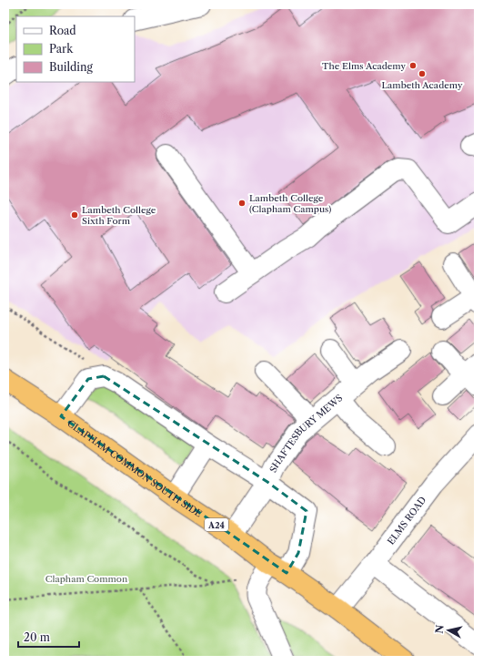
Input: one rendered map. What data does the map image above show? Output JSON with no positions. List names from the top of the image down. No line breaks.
{"streets":{"highway":["CLAPHAM COMMON SOUTH SIDE","A24"],"street":["SHAFTESBURY MEWS","ELMS ROAD"]},"crossings":[["SHAFTESBURY MEWS","CLAPHAM COMMON SOUTH SIDE"],["CLAPHAM COMMON SOUTH SIDE","ELMS ROAD"]],"parks":["Clapham Common"],"places":["The Elms Academy","Lambeth Academy","Lambeth College (Clapham Campus)","Lambeth College Sixth Form"],"legend":["Road","Park","Building"],"scale_bar":"20 m","north":"left"}
